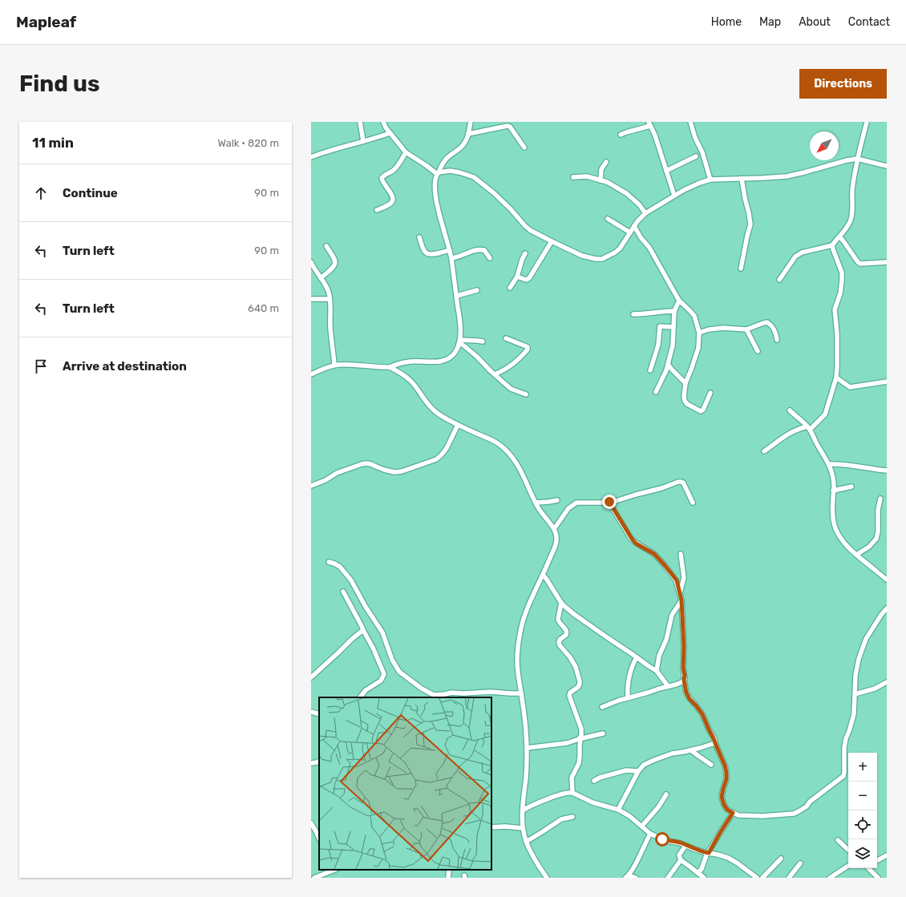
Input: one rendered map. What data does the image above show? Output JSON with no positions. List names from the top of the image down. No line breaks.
{"north":"bottom left","page":{"header":"Mapleaf","nav":["Home","Map","About","Contact"],"buttons":"Directions","title":"Find us","heading":["11 min","Walk · 820 m"],"list":[["Continue","90 m"],["Turn left","90 m"],["Turn left","640 m"],"Arrive at destination"],"map_buttons":["+","−"]}}
